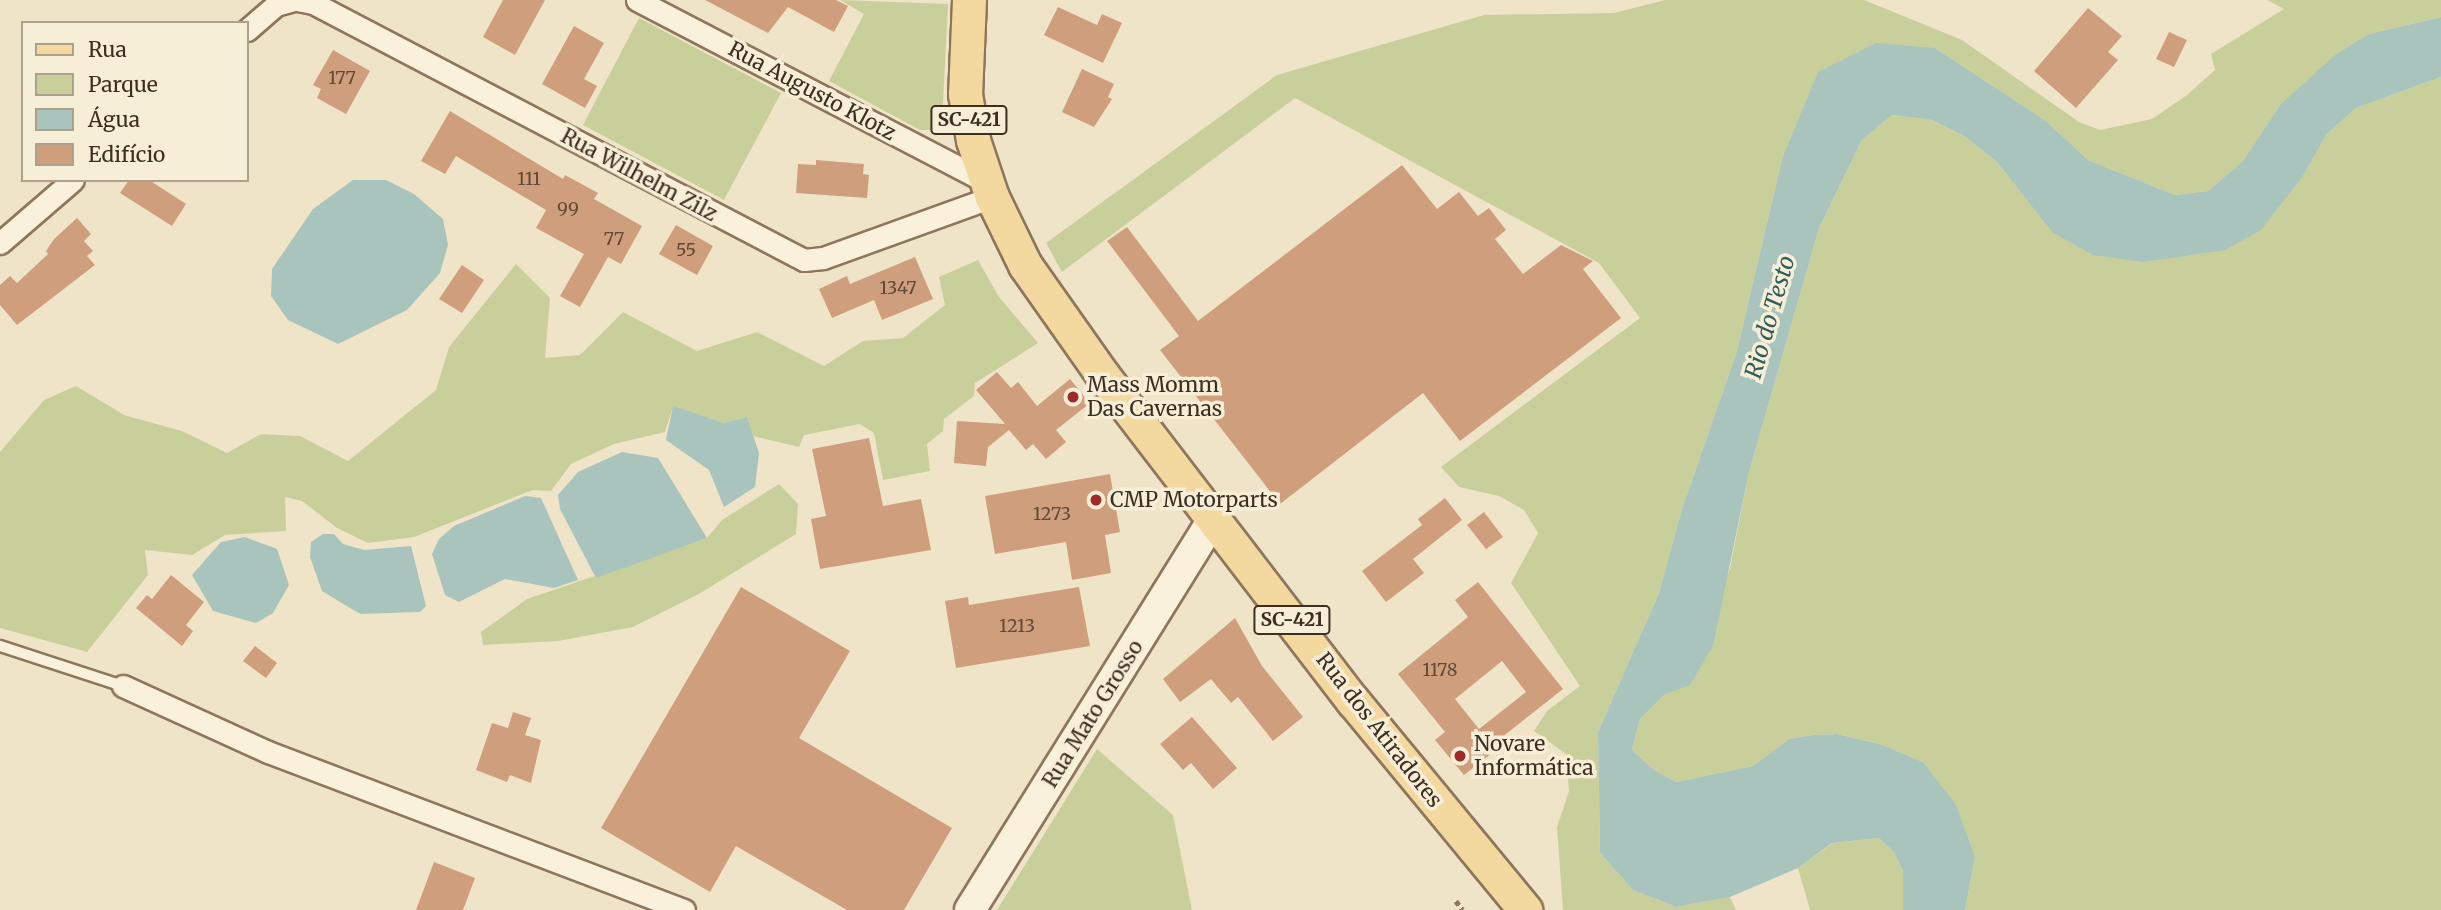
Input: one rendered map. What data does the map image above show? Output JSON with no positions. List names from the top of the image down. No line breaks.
{"streets":{"main road":["SC-421","Rua dos Atiradores"],"street":["Rua Augusto Klotz","Rua Wilhelm Zilz","Rua Mato Grosso"]},"crossings":[["Rua Augusto Klotz","Rua Wilhelm Zilz"],["Rua Augusto Klotz","Rua dos Atiradores"],["Rua Wilhelm Zilz","Rua dos Atiradores"],["Rua Mato Grosso","Rua dos Atiradores"]],"water":["Rio do Testo"],"places":["Mass Momm Das Cavernas","CMP Motorparts","Novare Informática"],"house_numbers":["177","111","99","77","55","1347","1273","1213","1178"],"legend":["Rua","Parque","Água","Edifício"]}
